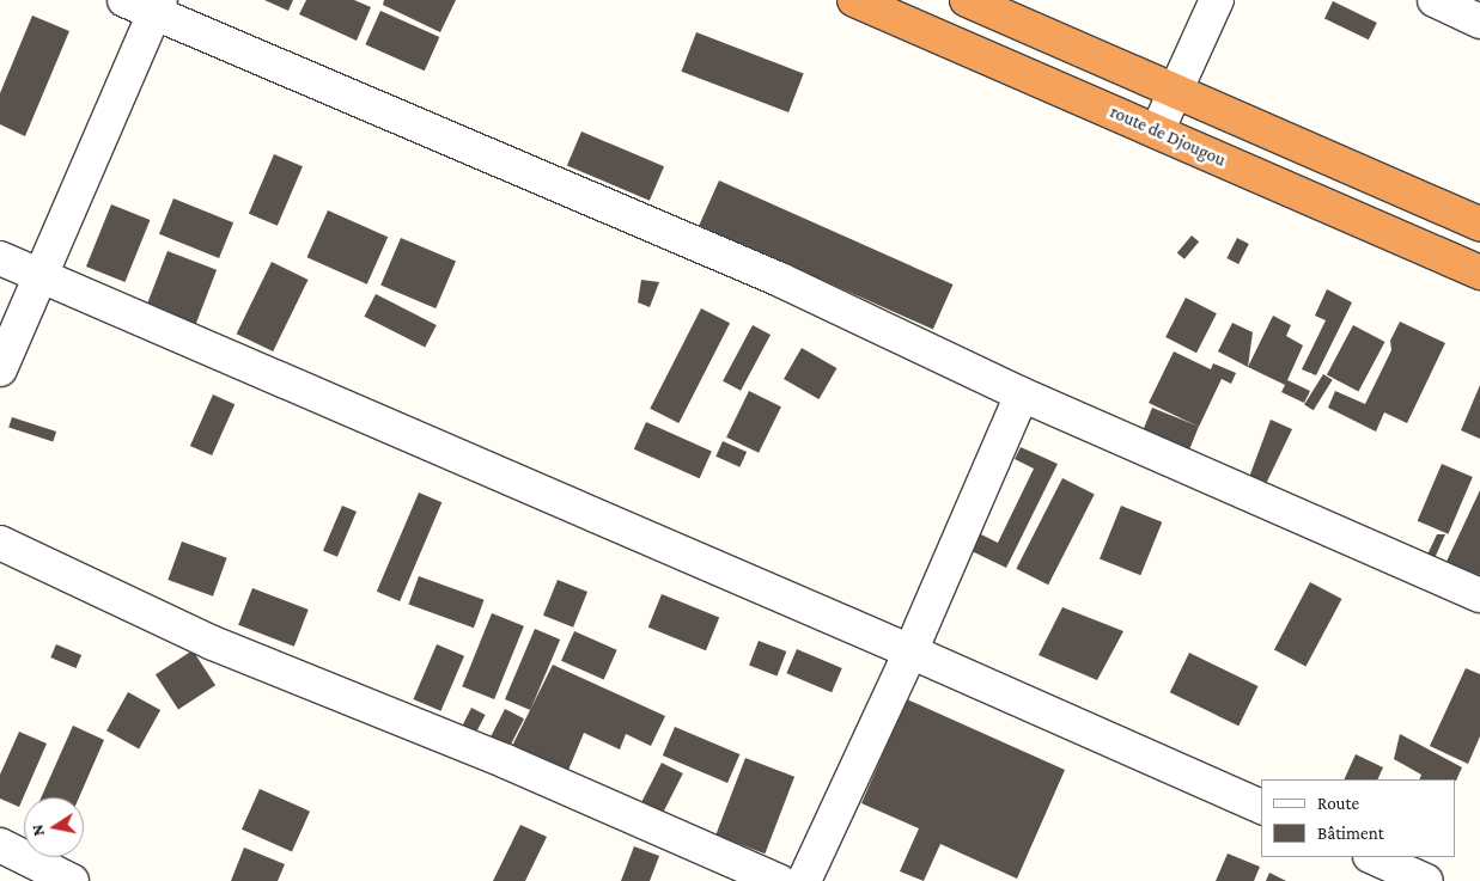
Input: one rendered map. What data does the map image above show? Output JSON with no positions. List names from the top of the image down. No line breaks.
{"streets":{"highway":["route de Djougou"]},"legend":["Route","Bâtiment"],"north":"left"}
